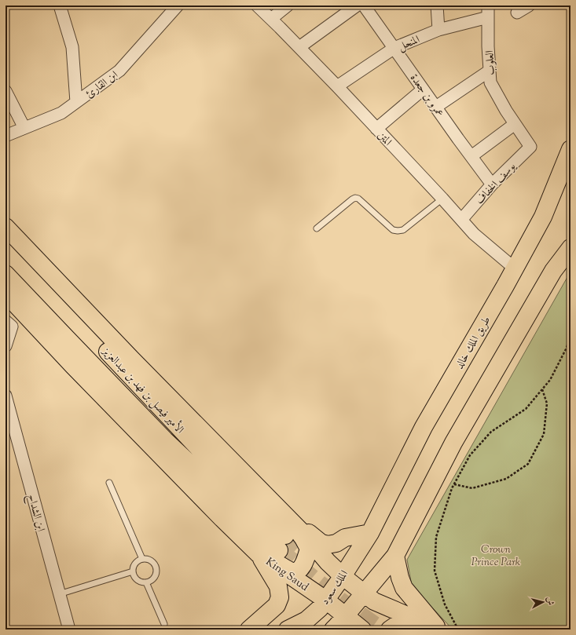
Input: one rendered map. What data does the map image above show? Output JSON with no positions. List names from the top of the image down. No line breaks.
{"streets":{"main road":["طريق الملك خالد","الأمير فيصل بن فهد بن عبدالعزيز","King Saud","الملك سعود"],"street":["المنحل","العلوب","ابن القارئ","عمرو بن جعدة","المتن","يوسف الخفاف","ابن الشداح"]},"crossings":[["المنحل","العلوب"],["المنحل","عمرو بن جعدة"],["المنحل","المتن"],["العلوب","يوسف الخفاف"],["عمرو بن جعدة","يوسف الخفاف"],["المتن","يوسف الخفاف"],["المتن","طريق الملك خالد"],["طريق الملك خالد","الملك سعود"],["King Saud","الملك سعود"]],"parks":["Crown Prince Park"],"north":"right"}
